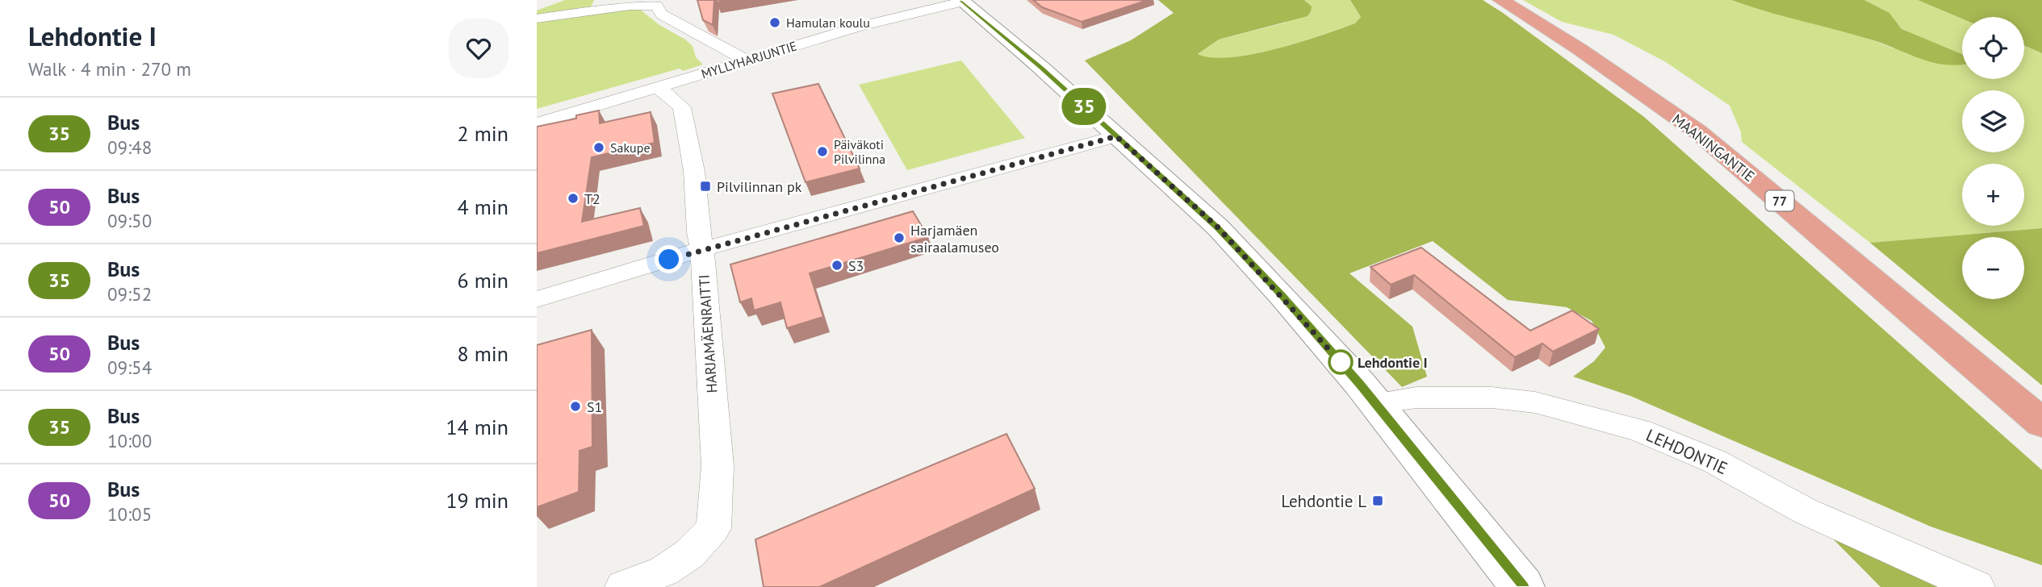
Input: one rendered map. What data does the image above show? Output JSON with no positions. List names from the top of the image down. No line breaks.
{"streets":{"main road":["MAANINGANTIE","77"],"street":["MYLLYHARJUNTIE","HARJAMÄENRAITTI","LEHDONTIE"]},"crossings":[["MYLLYHARJUNTIE","HARJAMÄENRAITTI"]],"places":{"other":["Hamulan koulu","Sakupe","Päiväkoti Pilvilinna","T2","Harjamäen sairaalamuseo","S3","Lehdontie I","S1"],"transit":["Pilvilinnan pk","Lehdontie L"]},"lines":["bus line 35"],"page":{"heading":["Lehdontie I","Walk · 4 min · 270 m"],"on_map":"35","map_buttons":["+","−"],"list":[{"mark":"35","name":"Bus","note":"09:48","value":"2 min"},{"mark":"50","name":"Bus","note":"09:50","value":"4 min"},{"mark":"35","name":"Bus","note":"09:52","value":"6 min"},{"mark":"50","name":"Bus","note":"09:54","value":"8 min"},{"mark":"35","name":"Bus","note":"10:00","value":"14 min"},{"mark":"50","name":"Bus","note":"10:05","value":"19 min"}]}}
